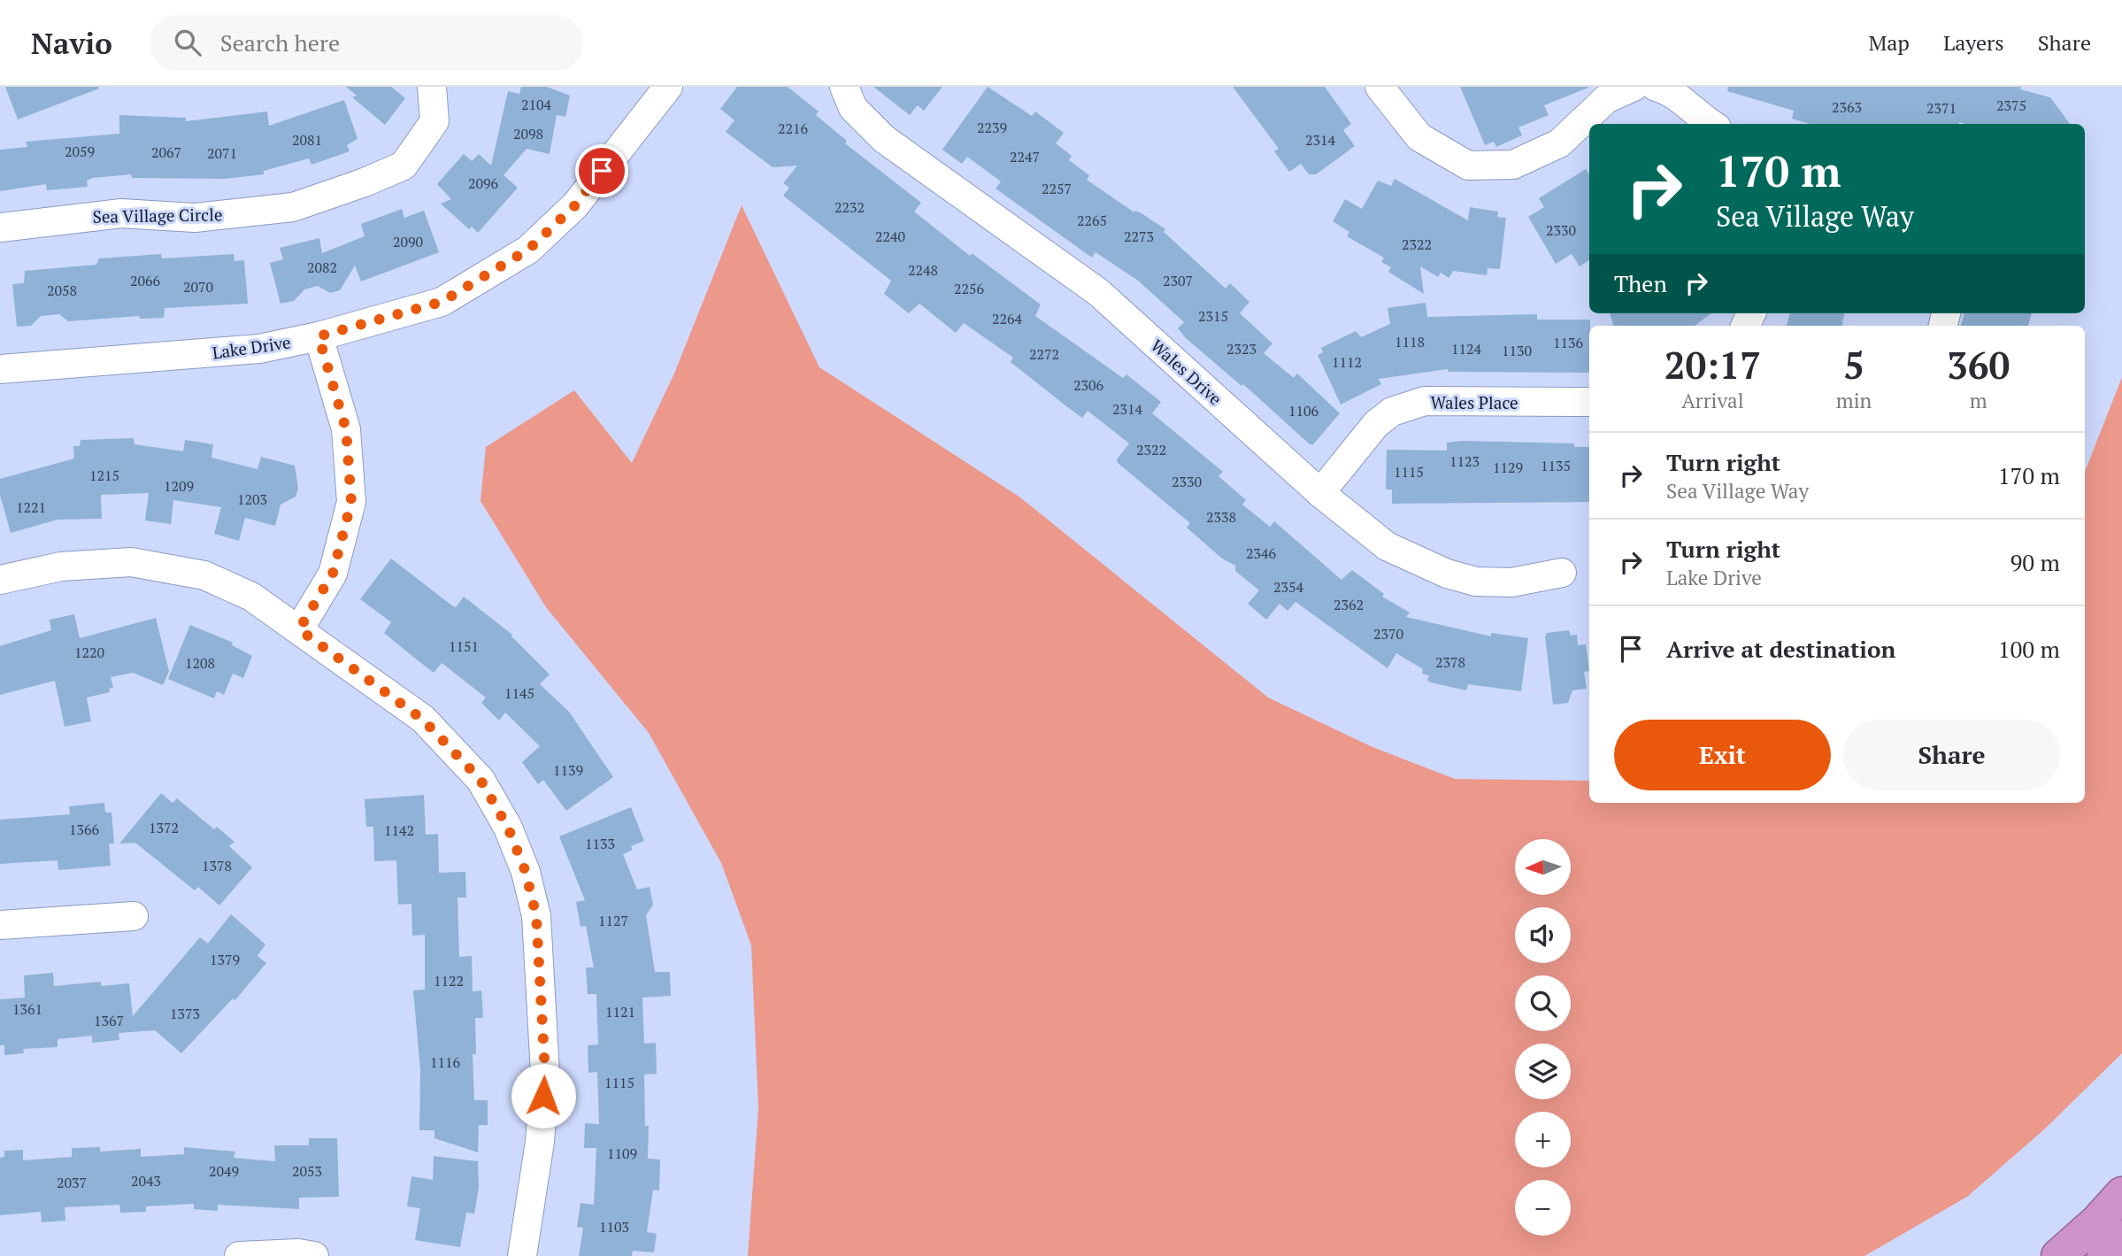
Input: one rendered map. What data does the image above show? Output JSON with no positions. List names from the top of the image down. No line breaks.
{"streets":{"street":["Sea Village Circle","Lake Drive","Wales Drive","Wales Place"]},"crossings":[["Wales Drive","Wales Place"]],"house_numbers":["2104","2375","2363","2371","2239","2216","2098","2081","2314","2059","2067","2071","2247","2096","2257","2232","2265","2330","2240","2273","2090","2322","2082","2248","2066","2307","2070","2256","2058","2315","2264","1118","1136","2323","1124","1130","2272","1112","2306","2314","1106","2322","1123","1135","1129","1115","1215","2330","1209","1203","1221","2338","2346","2354","2362","2370","1151","1220","2378","1208","1145","1139","1372","1366","1142","1133","1378","1127","1379","1122","1361","1121","1373","1367","1116","1115","1109","2049","2053","2043","2037","1103"],"north":"left","page":{"header":"Navio","search":"Search here","nav":["Map","Layers","Share"],"turn":["170 m","Sea Village Way"],"then":"Then","eta":["20:17","Arrival","5","min","360","m"],"list":[{"name":"Turn right","note":"Sea Village Way","value":"170 m"},{"name":"Turn right","note":"Lake Drive","value":"90 m"},{"name":"Arrive at destination","value":"100 m"}],"buttons":["Exit","Share"],"map_buttons":["+","−"]}}
